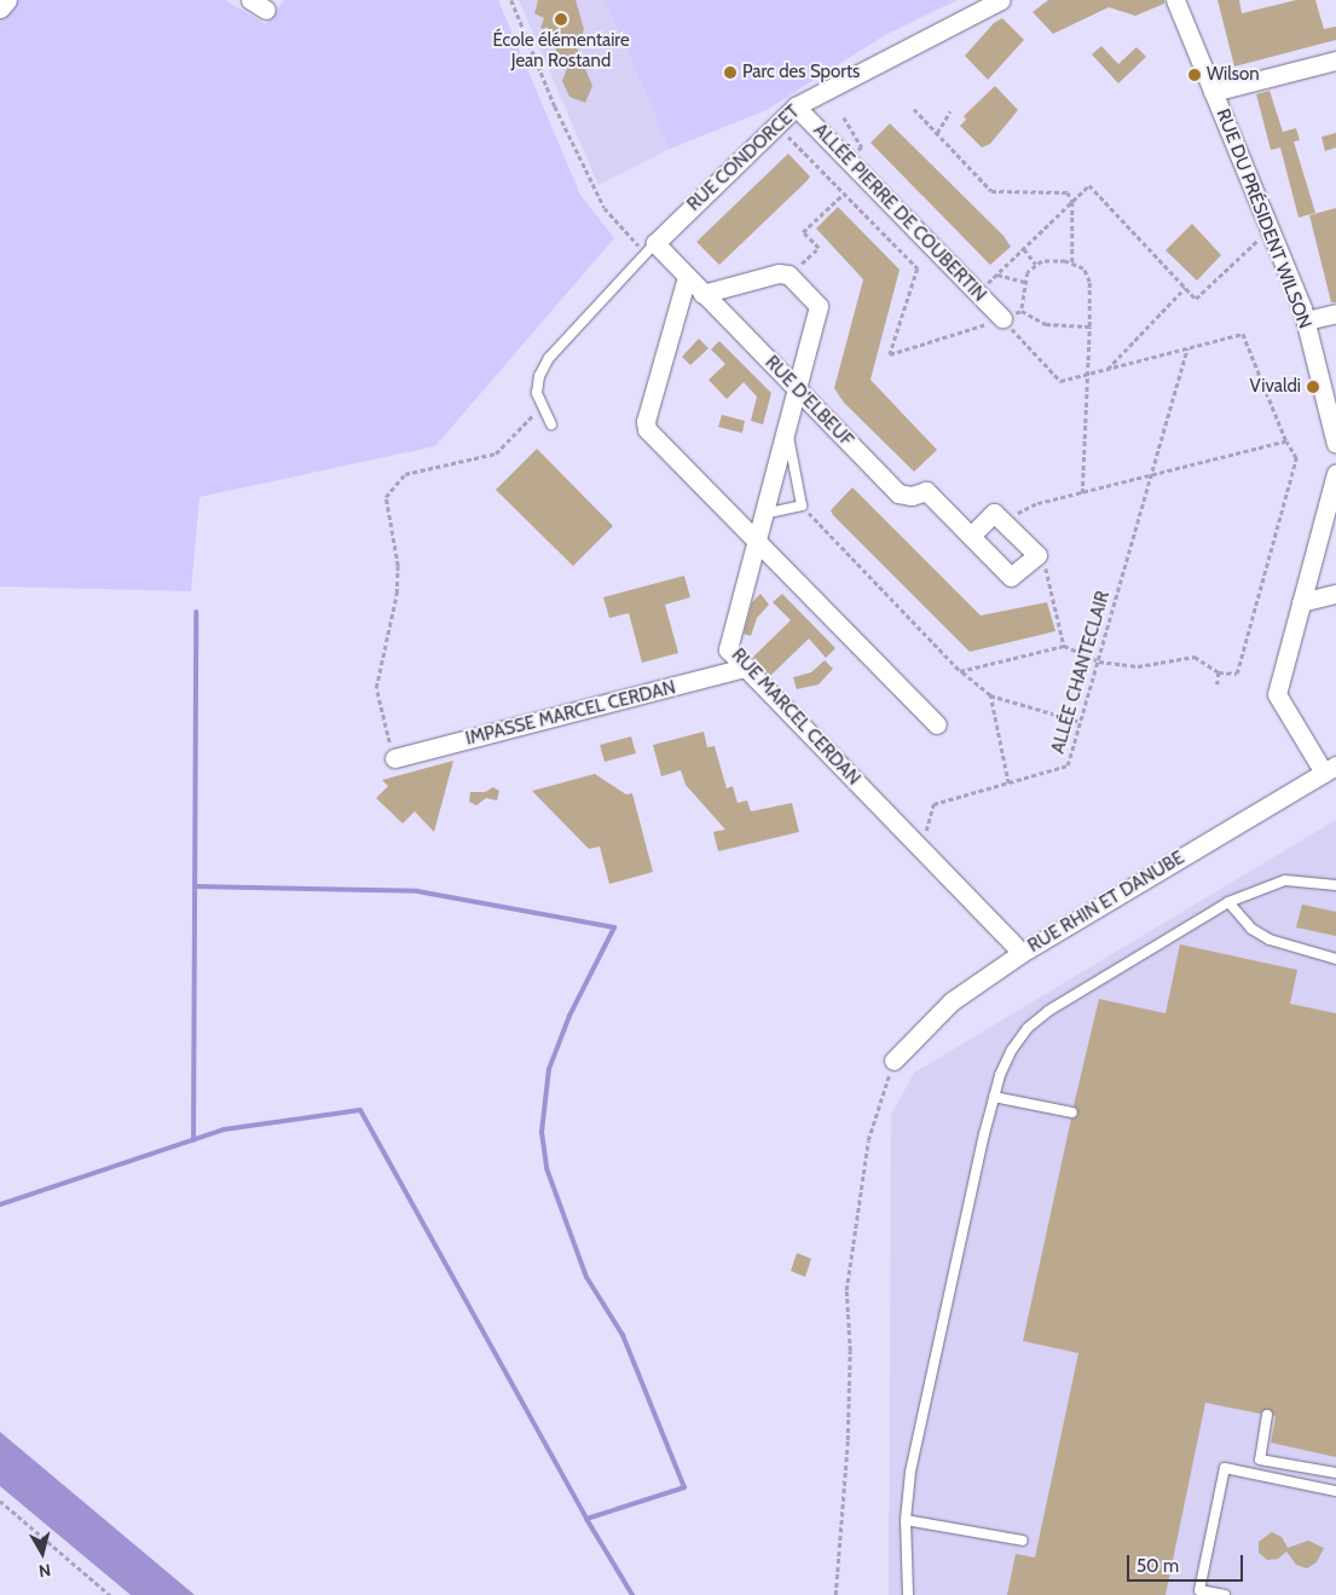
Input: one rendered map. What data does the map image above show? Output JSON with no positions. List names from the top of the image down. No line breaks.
{"streets":{"street":["RUE CONDORCET","ALLÉE PIERRE DE COUBERTIN","RUE DU PRÉSIDENT WILSON","RUE D'ELBEUF","IMPASSE MARCEL CERDAN","RUE MARCEL CERDAN","RUE RHIN ET DANUBE"],"path":["ALLÉE CHANTECLAIR"]},"crossings":[["RUE CONDORCET","ALLÉE PIERRE DE COUBERTIN"],["RUE CONDORCET","RUE D'ELBEUF"],["RUE D'ELBEUF","RUE MARCEL CERDAN"],["ALLÉE CHANTECLAIR","RUE MARCEL CERDAN"],["IMPASSE MARCEL CERDAN","RUE MARCEL CERDAN"],["RUE MARCEL CERDAN","RUE RHIN ET DANUBE"]],"places":["École élémentaire Jean Rostand","Parc des Sports","Wilson","Vivaldi"],"scale_bar":"50 m","north":"bottom"}
